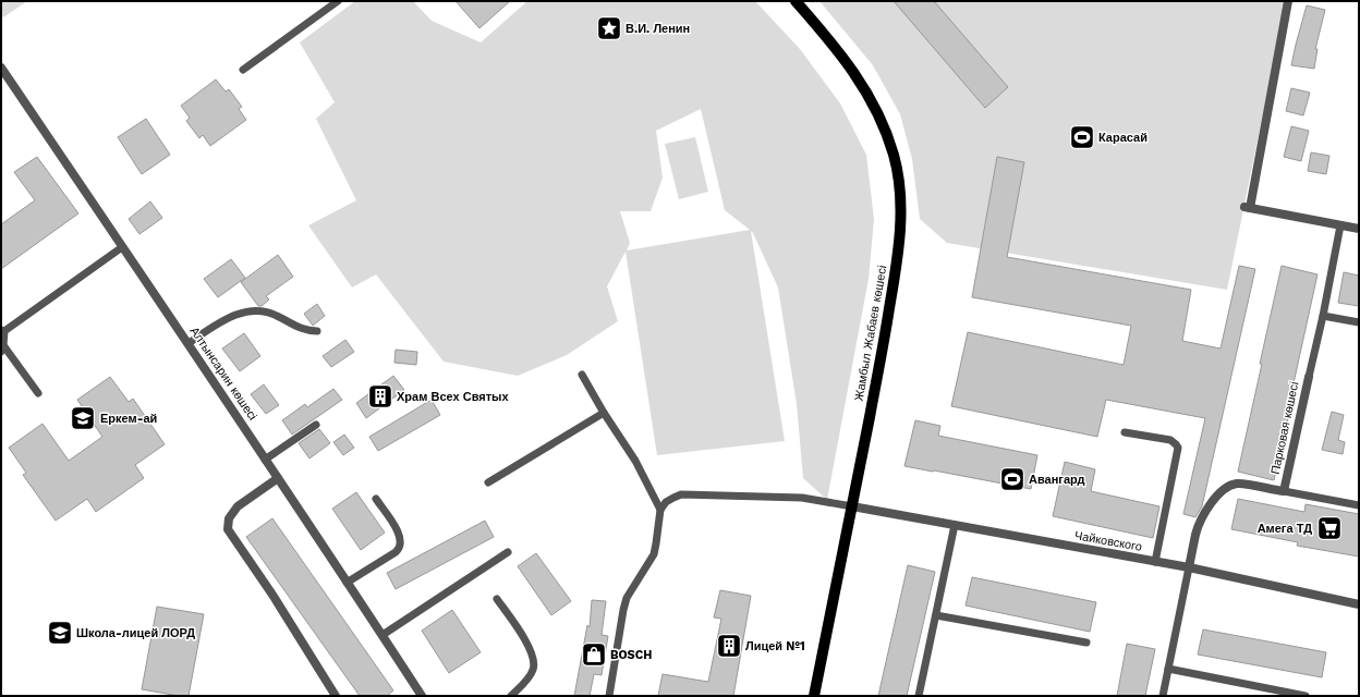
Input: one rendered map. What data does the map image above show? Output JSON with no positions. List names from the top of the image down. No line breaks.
{"streets":{"main road":["Жамбыл Жабаев көшесі"],"street":["Алтынсарин көшесі","Парковая көшесі","Чайковского"]},"crossings":[["Жамбыл Жабаев көшесі","Чайковского"],["Парковая көшесі","Чайковского"]],"places":{"place":["В.И. Ленин"],"sports":["Карасай","Авангард"],"building":["Храм Всех Святых","Лицей №1"],"school or university":["Еркем-ай","Школа-лицей ЛОРД"],"supermarket":["Амега ТД"],"shop":["BOSCH"]}}
